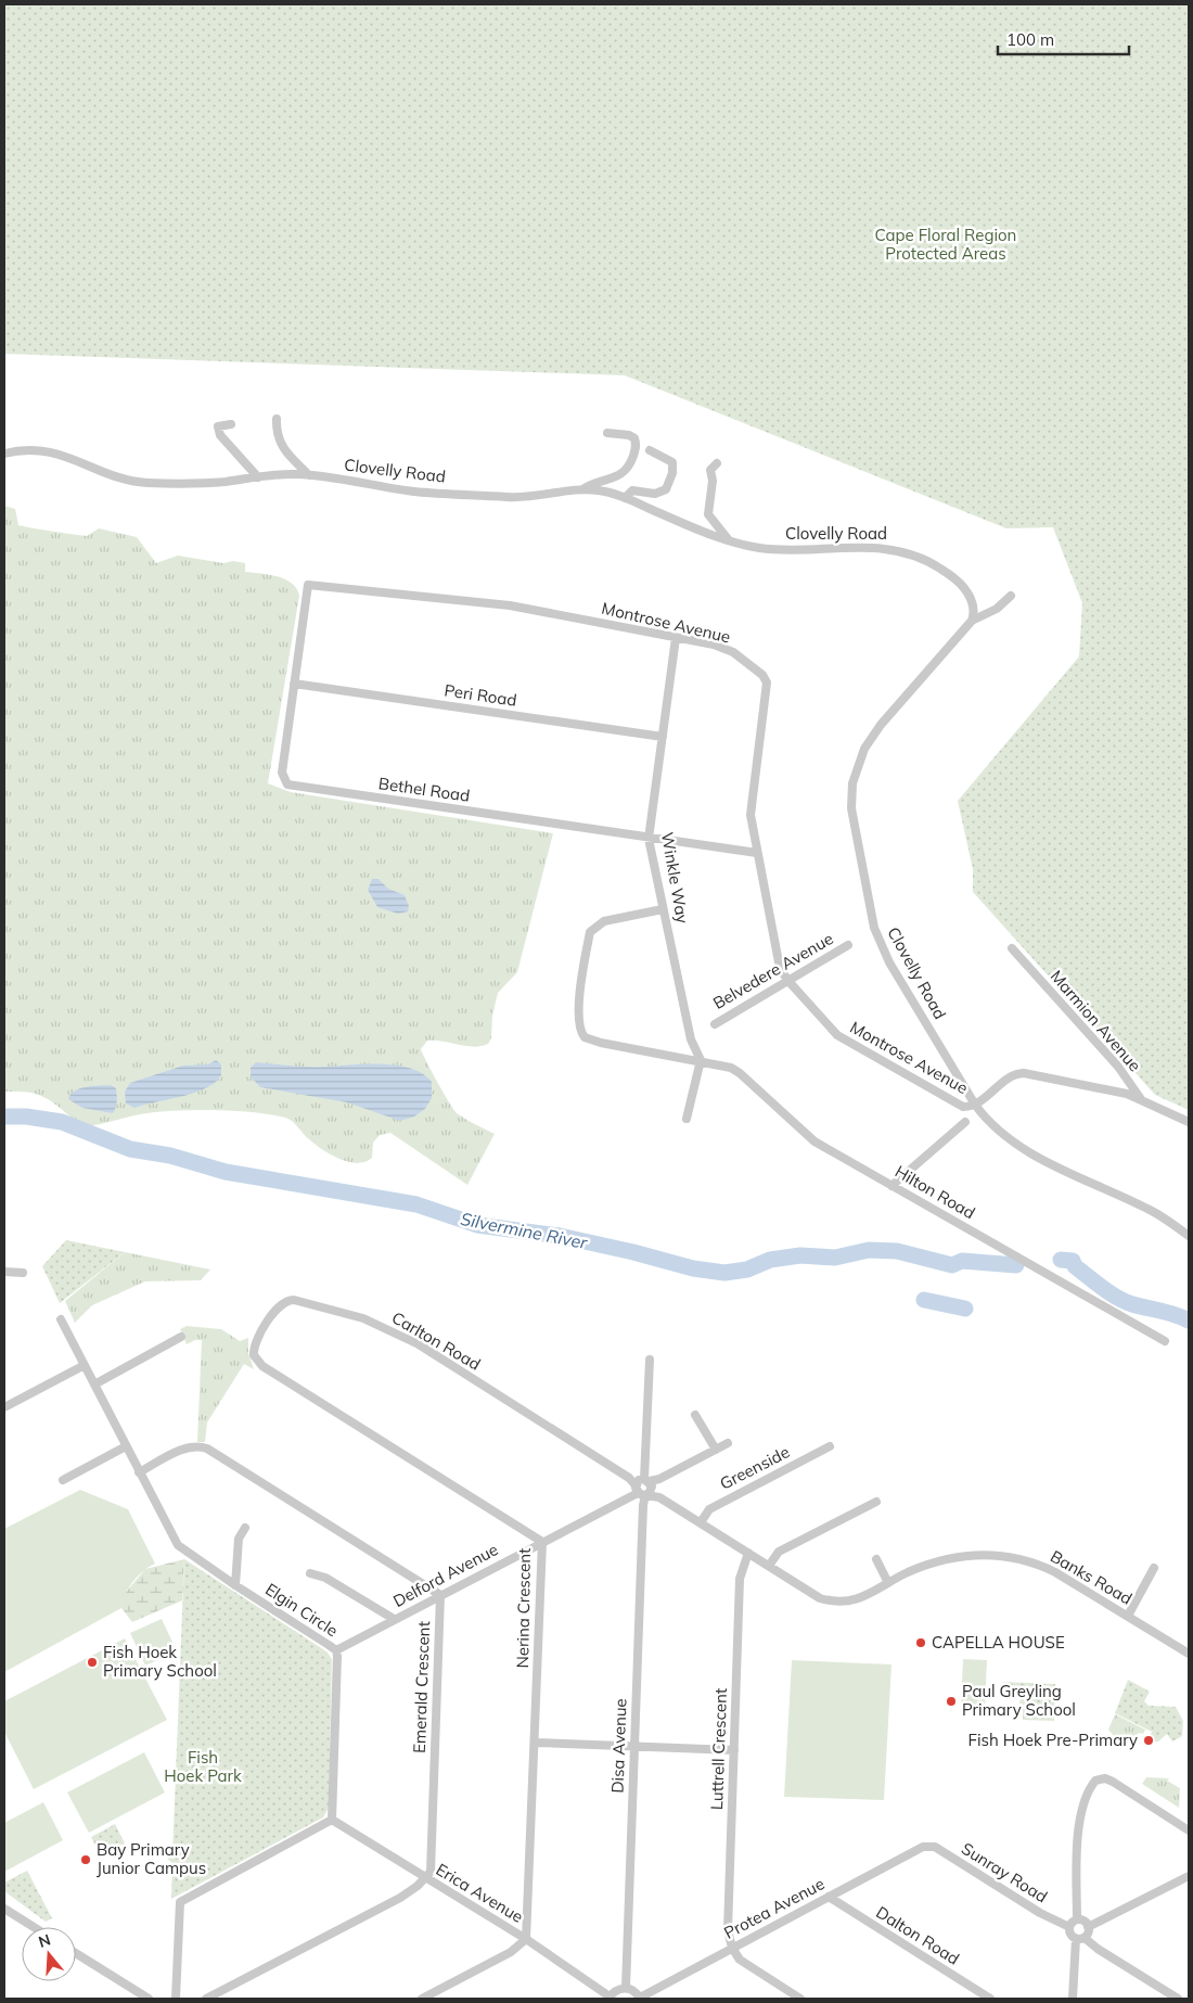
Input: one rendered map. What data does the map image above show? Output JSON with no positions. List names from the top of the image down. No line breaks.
{"streets":{"street":["Clovelly Road","Montrose Avenue","Peri Road","Bethel Road","Winkle Way","Belvedere Avenue","Marmion Avenue","Hilton Road","Carlton Road","Greenside","Delford Avenue","Banks Road","Nerina Crescent","Elgin Circle","Emerald Crescent","Disa Avenue","Luttrell Crescent","Sunray Road","Erica Avenue","Protea Avenue","Dalton Road"]},"crossings":[["Clovelly Road","Montrose Avenue"],["Montrose Avenue","Bethel Road"],["Montrose Avenue","Winkle Way"],["Montrose Avenue","Belvedere Avenue"],["Peri Road","Bethel Road"],["Peri Road","Winkle Way"],["Bethel Road","Winkle Way"],["Winkle Way","Hilton Road"],["Carlton Road","Greenside"],["Carlton Road","Delford Avenue"],["Carlton Road","Banks Road"],["Carlton Road","Nerina Crescent"],["Carlton Road","Disa Avenue"],["Carlton Road","Luttrell Crescent"],["Delford Avenue","Nerina Crescent"],["Delford Avenue","Elgin Circle"],["Delford Avenue","Emerald Crescent"],["Delford Avenue","Disa Avenue"],["Nerina Crescent","Erica Avenue"],["Elgin Circle","Erica Avenue"],["Emerald Crescent","Erica Avenue"],["Luttrell Crescent","Protea Avenue"],["Sunray Road","Protea Avenue"],["Protea Avenue","Dalton Road"]],"water":["Silvermine River"],"parks":["Cape Floral Region Protected Areas","Fish Hoek Park"],"places":["CAPELLA HOUSE","Fish Hoek Primary School","Paul Greyling Primary School","Fish Hoek Pre-Primary","Bay Primary Junior Campus"],"scale_bar":"100 m","north":"top"}
